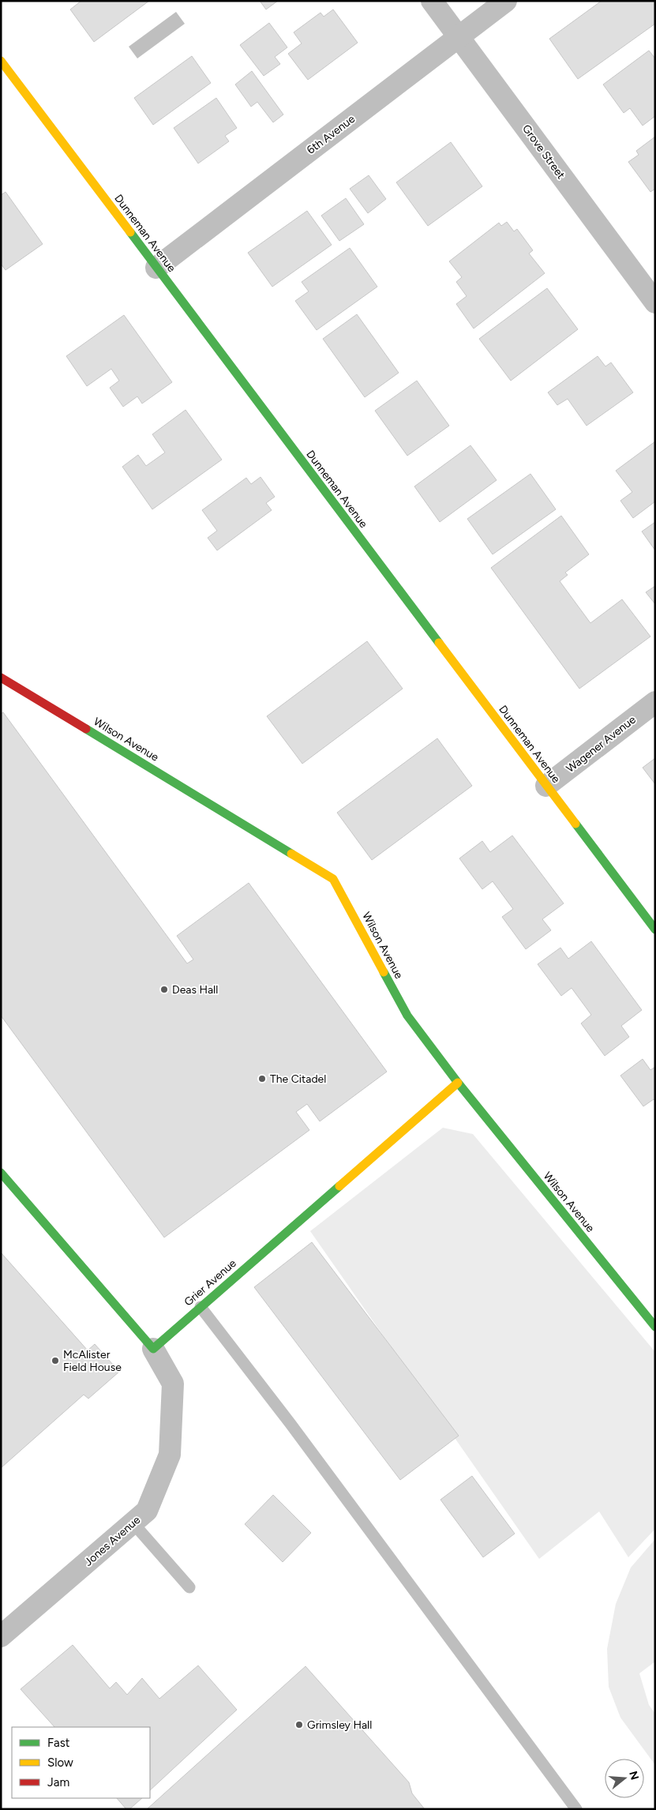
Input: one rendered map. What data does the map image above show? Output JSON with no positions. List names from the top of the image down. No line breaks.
{"streets":{"street":["6th Avenue","Grove Street","Dunneman Avenue","Wilson Avenue","Wagener Avenue","Grier Avenue","Jones Avenue"]},"crossings":[["6th Avenue","Grove Street"],["6th Avenue","Dunneman Avenue"],["Dunneman Avenue","Wagener Avenue"],["Wilson Avenue","Grier Avenue"],["Grier Avenue","Jones Avenue"]],"places":["Deas Hall","The Citadel","McAlister Field House","Grimsley Hall"],"legend":["Fast","Slow","Jam"],"north":"right"}
